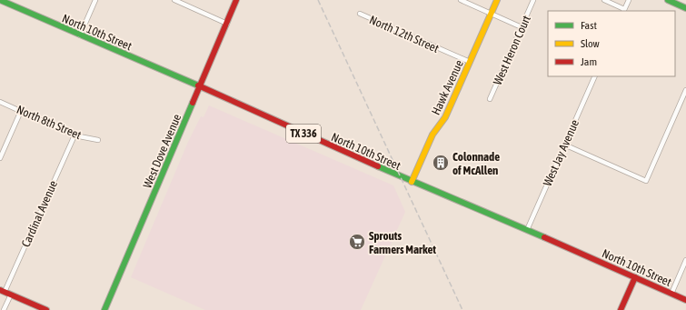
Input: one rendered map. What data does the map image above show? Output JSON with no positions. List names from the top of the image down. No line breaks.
{"streets":{"main road":["North 10th Street","Hawk Avenue","TX 336","West Dove Avenue"],"street":["North 12th Street","West Heron Court","North 8th Street","West Jay Avenue","Cardinal Avenue"]},"crossings":[["North 10th Street","Hawk Avenue"],["North 10th Street","West Dove Avenue"],["North 10th Street","West Jay Avenue"],["North 12th Street","Hawk Avenue"],["North 8th Street","Cardinal Avenue"]],"places":{"building":["Colonnade of McAllen"],"supermarket":["Sprouts Farmers Market"]},"legend":["Fast","Slow","Jam"]}
